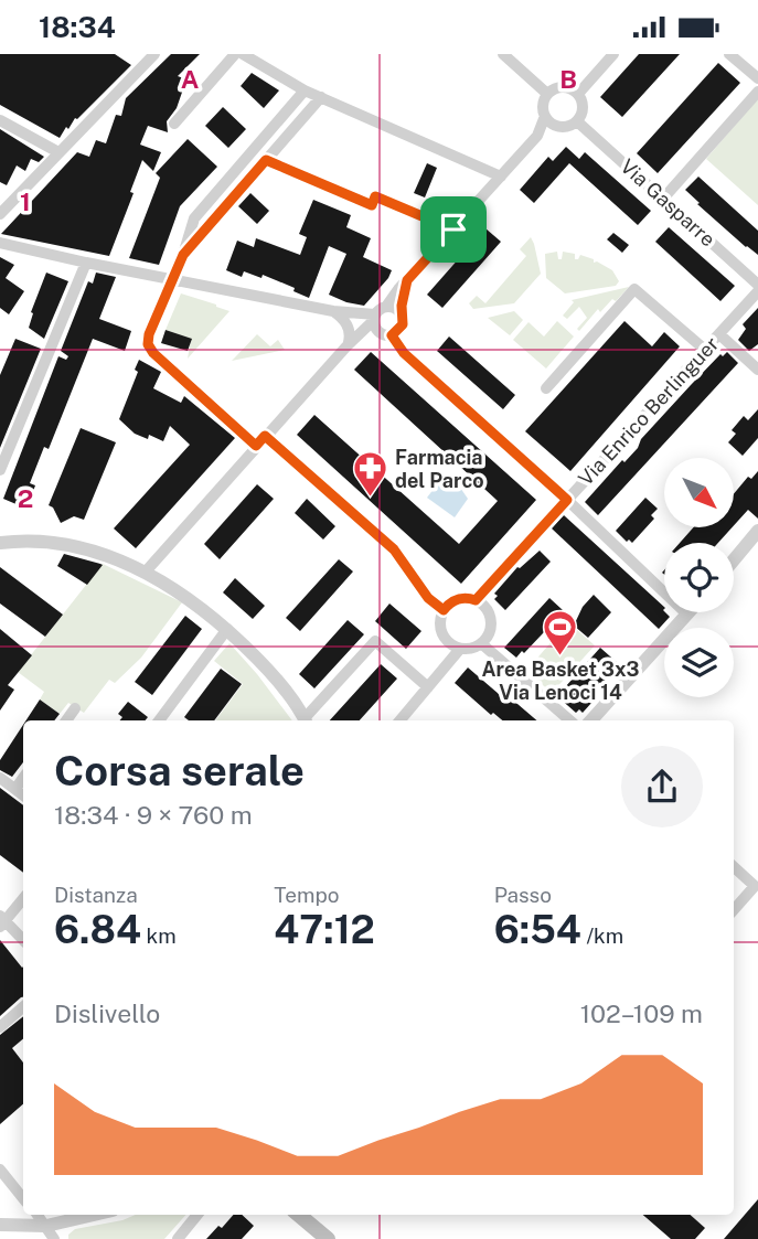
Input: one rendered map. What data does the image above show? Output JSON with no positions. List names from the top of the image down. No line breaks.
{"streets":{"street":["Via Gasparre","Via Enrico Berlinguer"]},"places":{"pharmacy":["Farmacia del Parco"],"sports":["Area Basket 3x3 Via Lenoci 14"]},"north":"bottom right","page":{"status":"18:34","heading":["Corsa serale","18:34 · 9 × 760 m"],"stats":[["Distanza","6.84 km"],["Tempo","47:12"],["Passo","6:54 /km"]],"chart":["Dislivello","102–109 m"]},"grid":{"columns":["A","B"],"rows":["1","2"]}}
